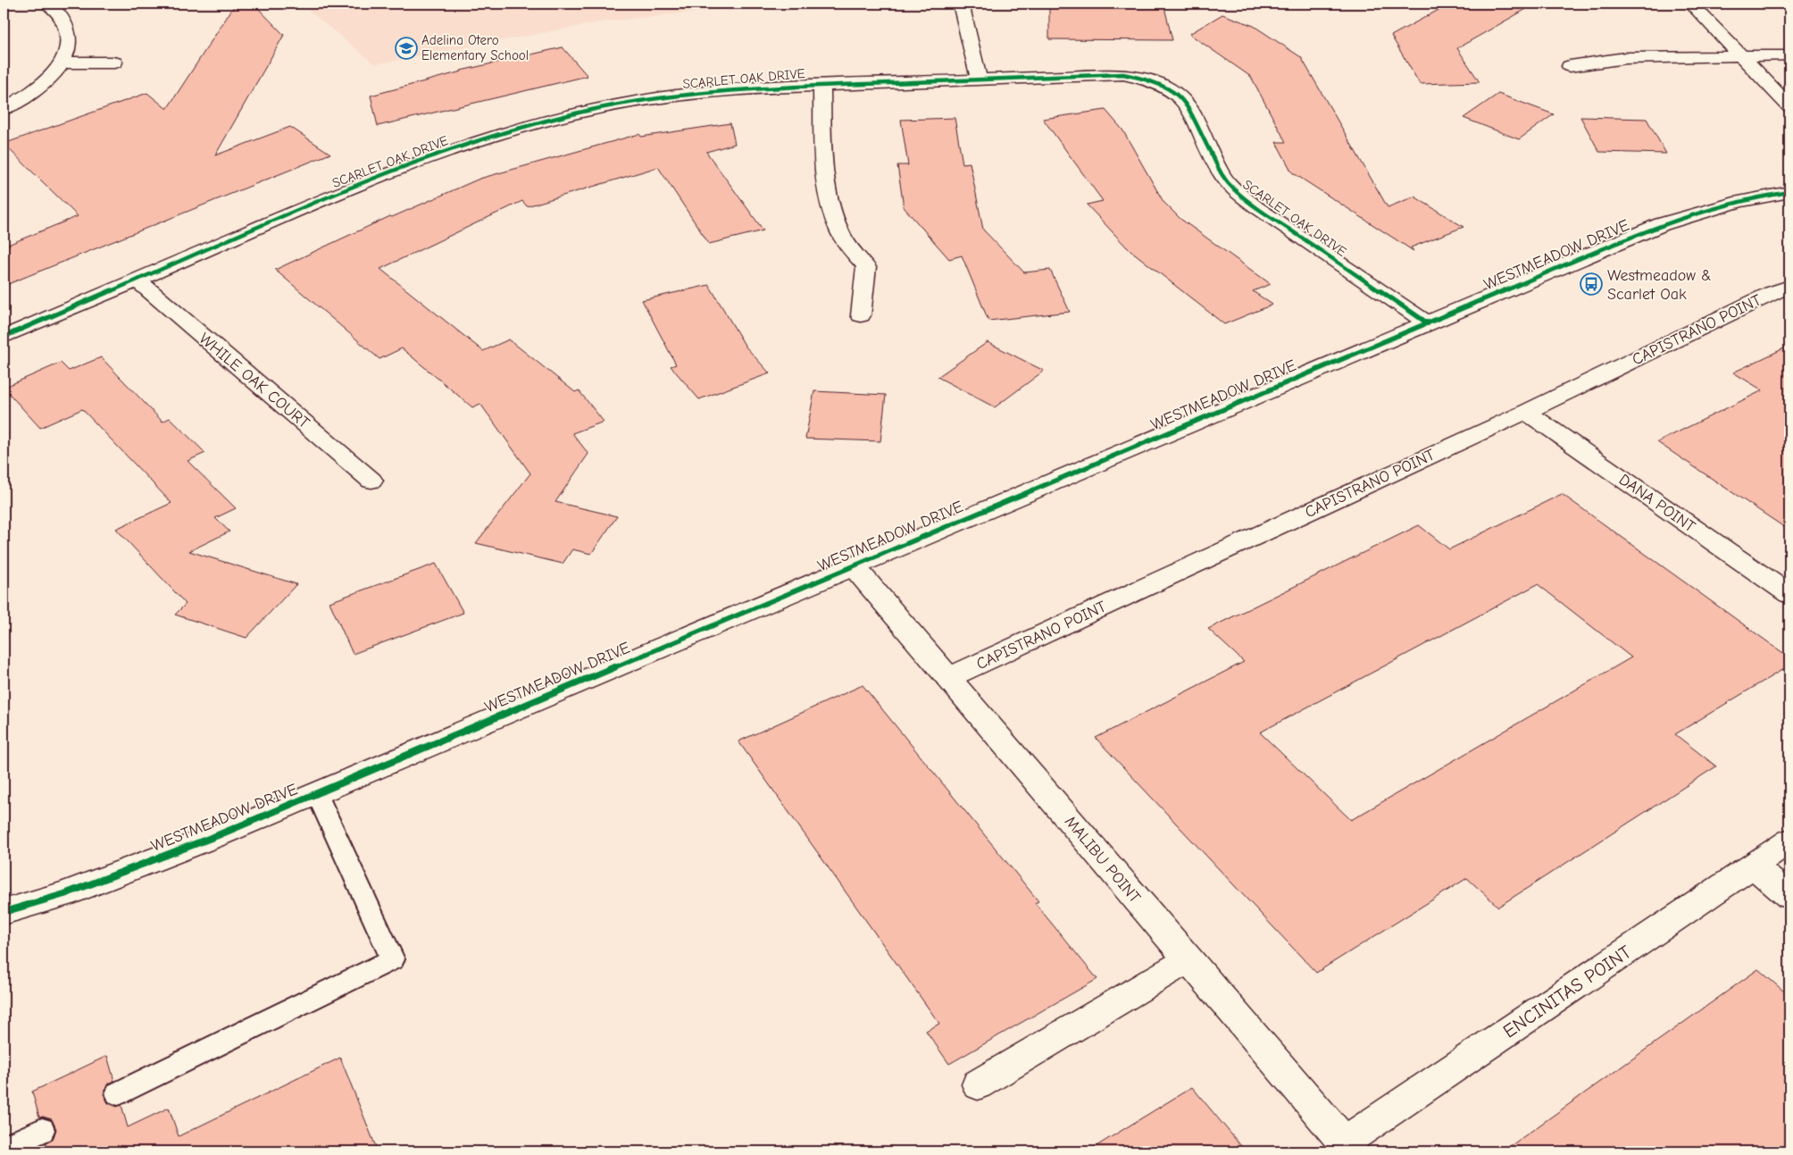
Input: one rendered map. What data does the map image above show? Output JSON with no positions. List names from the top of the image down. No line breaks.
{"streets":{"street":["SCARLET OAK DRIVE","WESTMEADOW DRIVE","CAPISTRANO POINT","WHILE OAK COURT","DANA POINT","MALIBU POINT","ENCINITAS POINT"]},"crossings":[["SCARLET OAK DRIVE","WESTMEADOW DRIVE"],["SCARLET OAK DRIVE","WHILE OAK COURT"],["WESTMEADOW DRIVE","MALIBU POINT"],["CAPISTRANO POINT","DANA POINT"],["CAPISTRANO POINT","MALIBU POINT"],["MALIBU POINT","ENCINITAS POINT"]],"places":{"school or university":["Adelina Otero Elementary School"],"bus stop":["Westmeadow & Scarlet Oak"]}}
